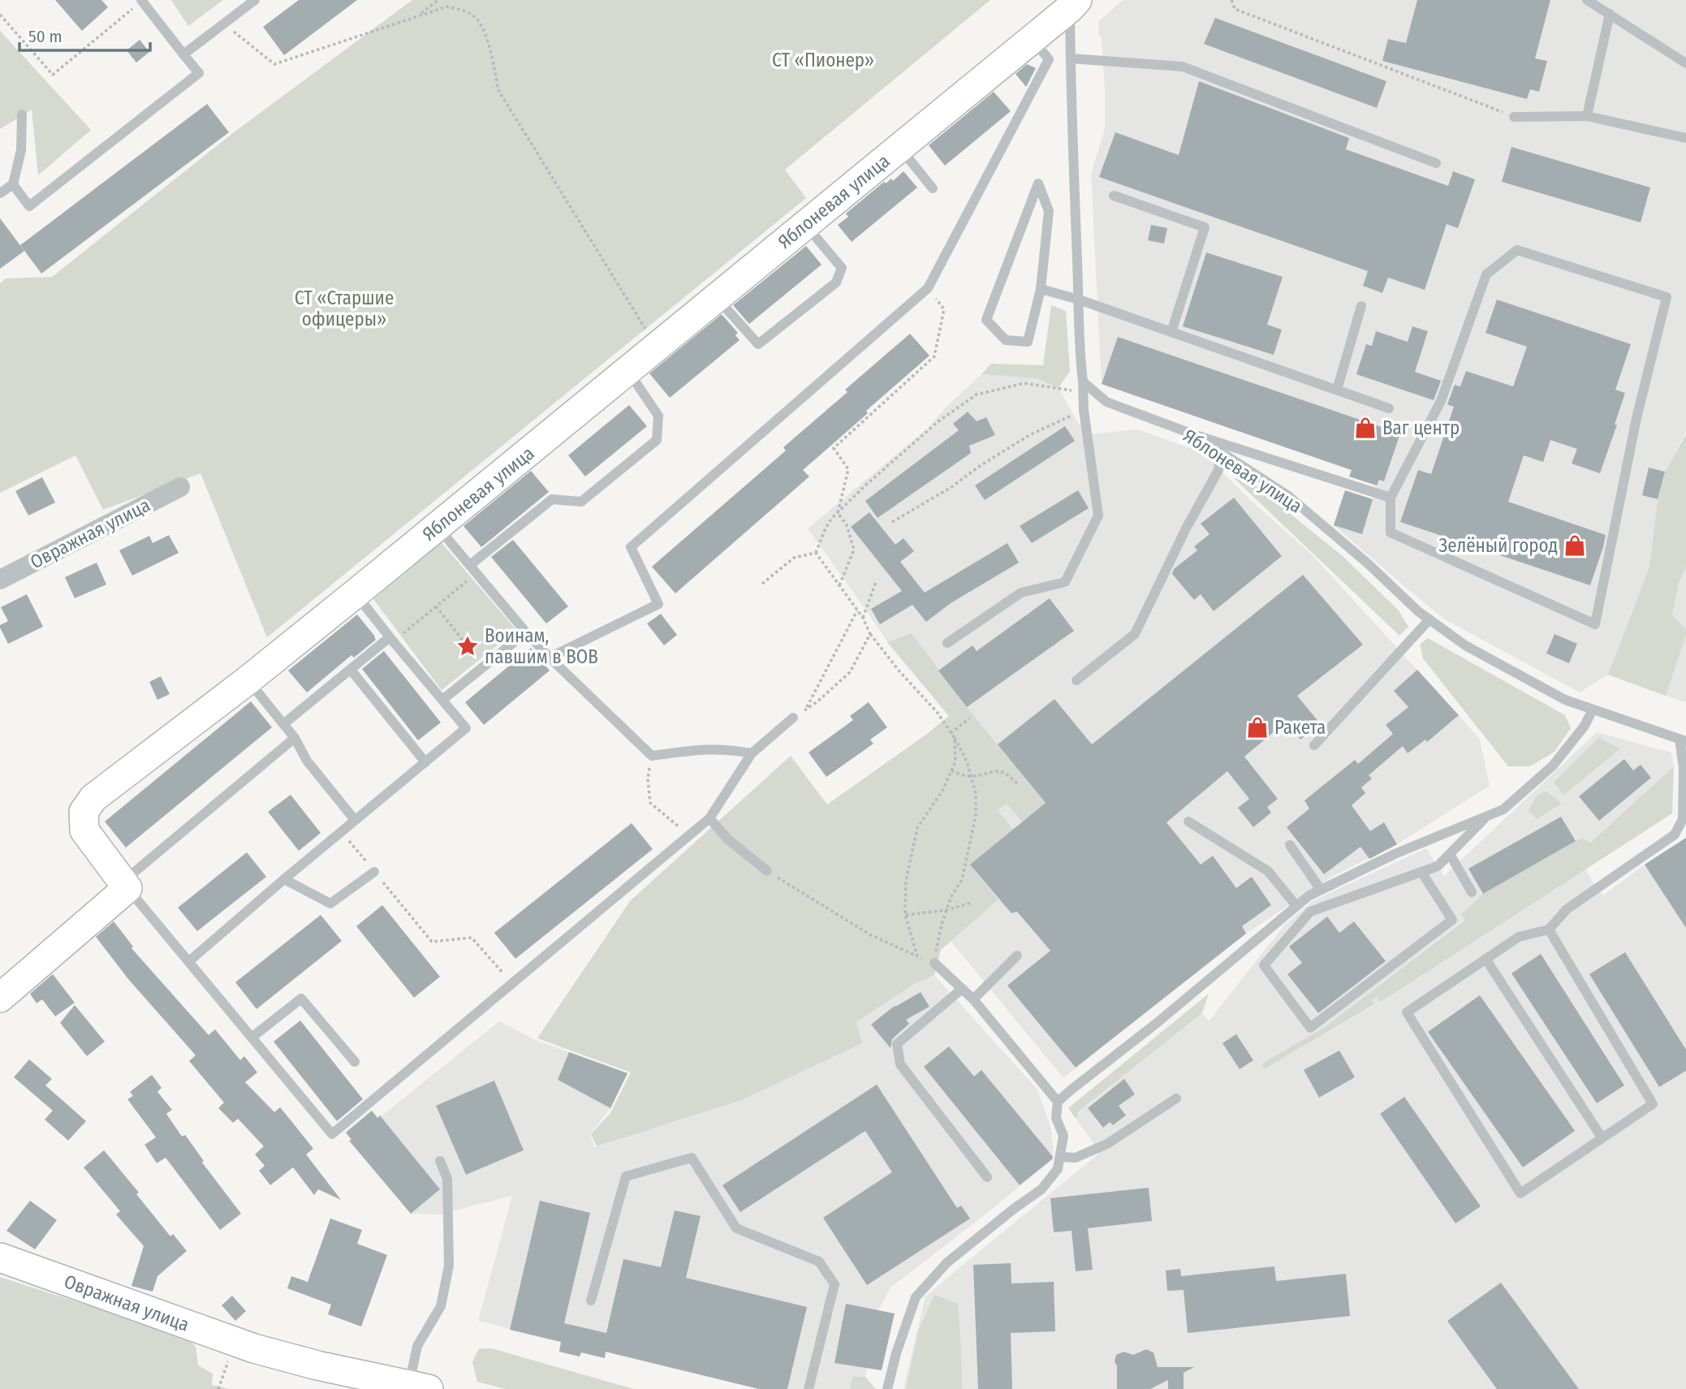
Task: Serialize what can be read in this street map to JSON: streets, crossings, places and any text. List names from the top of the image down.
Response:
{
  "streets": {
    "street": ["Яблоневая улица", "Овражная улица"]
  },
  "parks": ["СТ «Пионер»", "СТ «Старшие офицеры»"],
  "places": {
    "shop": ["Ваг центр", "Зелёный город", "Ракета"],
    "place": ["Воинам, павшим в ВОВ"]
  },
  "scale_bar": "50 m"
}
